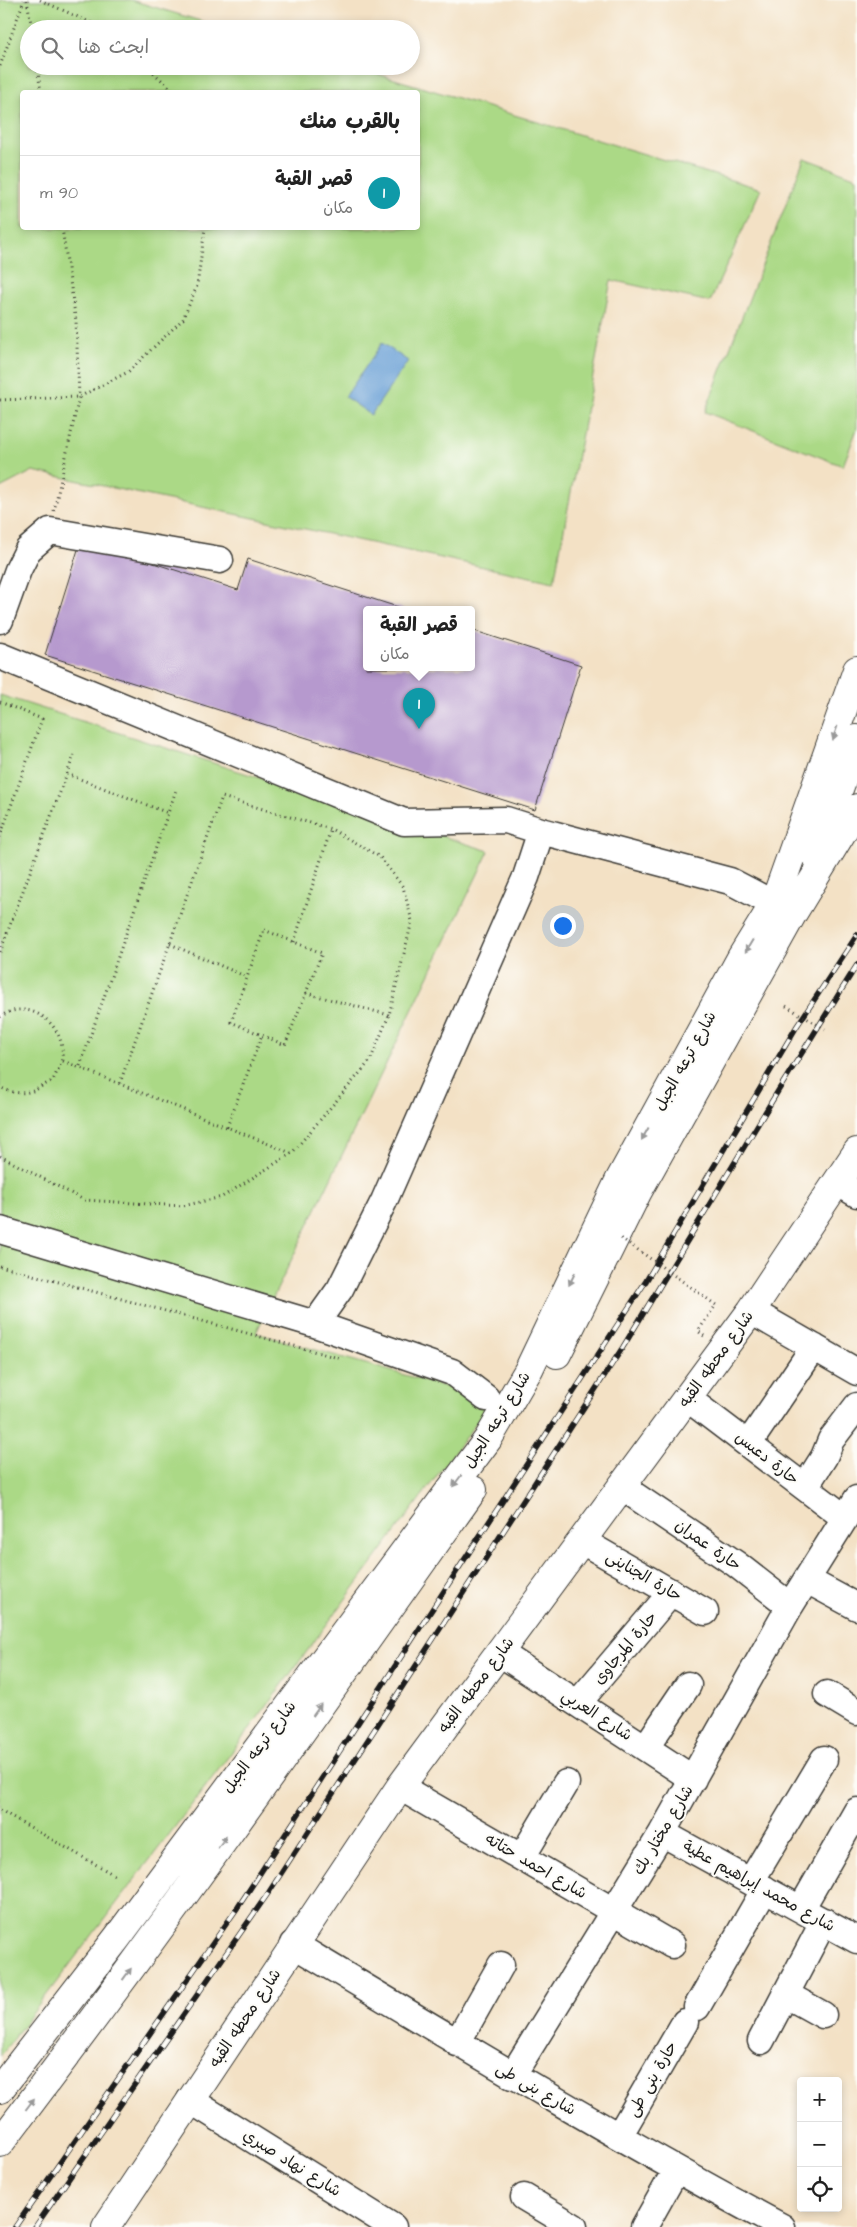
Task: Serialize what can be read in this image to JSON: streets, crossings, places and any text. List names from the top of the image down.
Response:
{
  "streets": {
    "main road": ["شارع ترعه الجبل", "شارع محطه القبه"],
    "street": [
      "حارة دعبس",
      "حارة عمران",
      "حارة الجناينى",
      "حارة المرجاوى",
      "شارع العربي",
      "شارع مختار بك",
      "شارع احمد حتاته",
      "شارع محمد إبراهيم عطية",
      "حارة بنى طى",
      "شارع بنى طى",
      "شارع نهاد صبري"
    ]
  },
  "crossings": [
    ["شارع محطه القبه", "حارة دعبس"],
    ["شارع محطه القبه", "حارة عمران"],
    ["شارع محطه القبه", "حارة الجناينى"],
    ["شارع محطه القبه", "شارع العربي"],
    ["شارع محطه القبه", "شارع احمد حتاته"],
    ["شارع محطه القبه", "شارع بنى طى"],
    ["شارع محطه القبه", "شارع نهاد صبري"],
    ["حارة دعبس", "شارع مختار بك"],
    ["حارة عمران", "شارع مختار بك"],
    ["حارة الجناينى", "حارة المرجاوى"],
    ["حارة المرجاوى", "شارع العربي"],
    ["شارع العربي", "شارع مختار بك"],
    ["شارع مختار بك", "شارع احمد حتاته"],
    ["شارع مختار بك", "شارع محمد إبراهيم عطية"],
    ["شارع مختار بك", "شارع بنى طى"],
    ["شارع محمد إبراهيم عطية", "حارة بنى طى"],
    ["حارة بنى طى", "شارع بنى طى"]
  ],
  "page": {
    "search": "ابحث هنا",
    "heading": "بالقرب منك",
    "list": [
      {
        "mark": "1",
        "name": "قصر القبة",
        "note": "مكان",
        "value": "90 m"
      }
    ],
    "popup": ["قصر القبة", "مكان"],
    "pins": "1",
    "map_buttons": ["+", "−"]
  }
}
